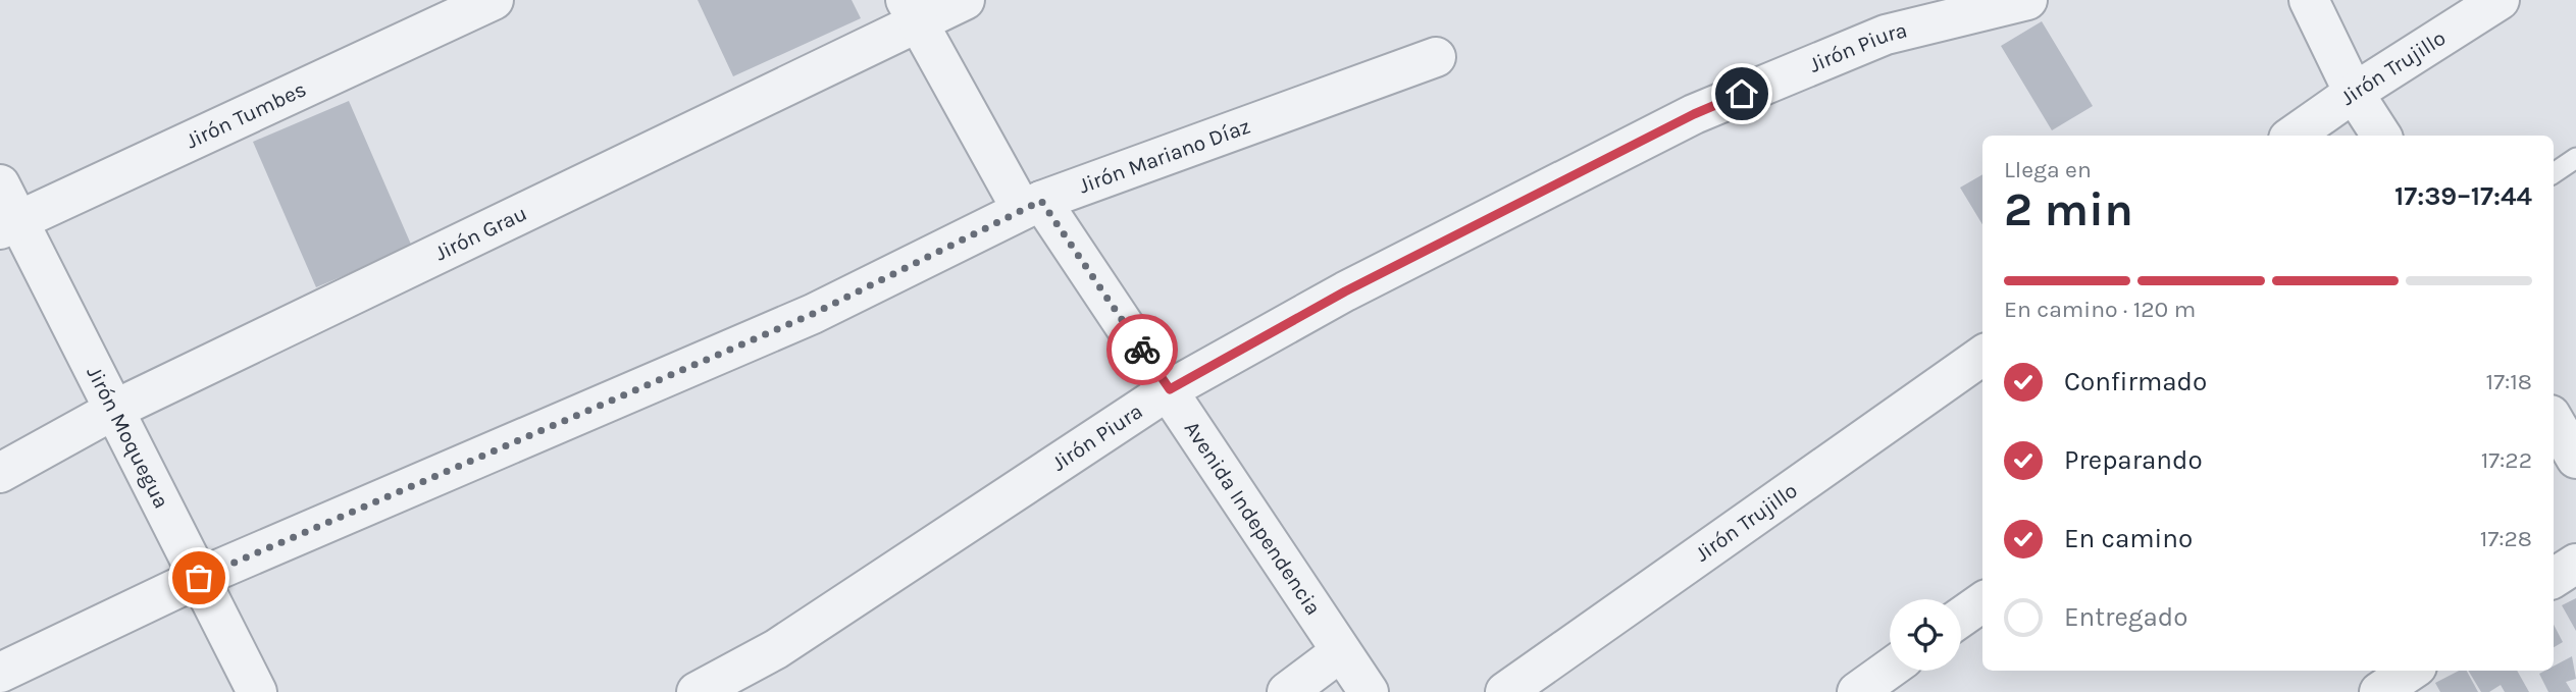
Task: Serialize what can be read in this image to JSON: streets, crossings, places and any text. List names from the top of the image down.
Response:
{
  "streets": {
    "street": [
      "Jirón Piura",
      "Jirón Trujillo",
      "Jirón Tumbes",
      "Jirón Mariano Díaz",
      "Jirón Grau",
      "Jirón Moquegua",
      "Avenida Independencia"
    ]
  },
  "crossings": [
    ["Jirón Piura", "Avenida Independencia"],
    ["Jirón Tumbes", "Jirón Moquegua"],
    ["Jirón Mariano Díaz", "Jirón Moquegua"],
    ["Jirón Mariano Díaz", "Avenida Independencia"],
    ["Jirón Grau", "Jirón Moquegua"],
    ["Jirón Grau", "Avenida Independencia"]
  ],
  "page": {
    "heading": ["2 min", "Llega en", "17:39–17:44"],
    "bar": "En camino · 120 m",
    "list": [
      ["Confirmado", "17:18"],
      ["Preparando", "17:22"],
      ["En camino", "17:28"],
      "Entregado"
    ]
  }
}
